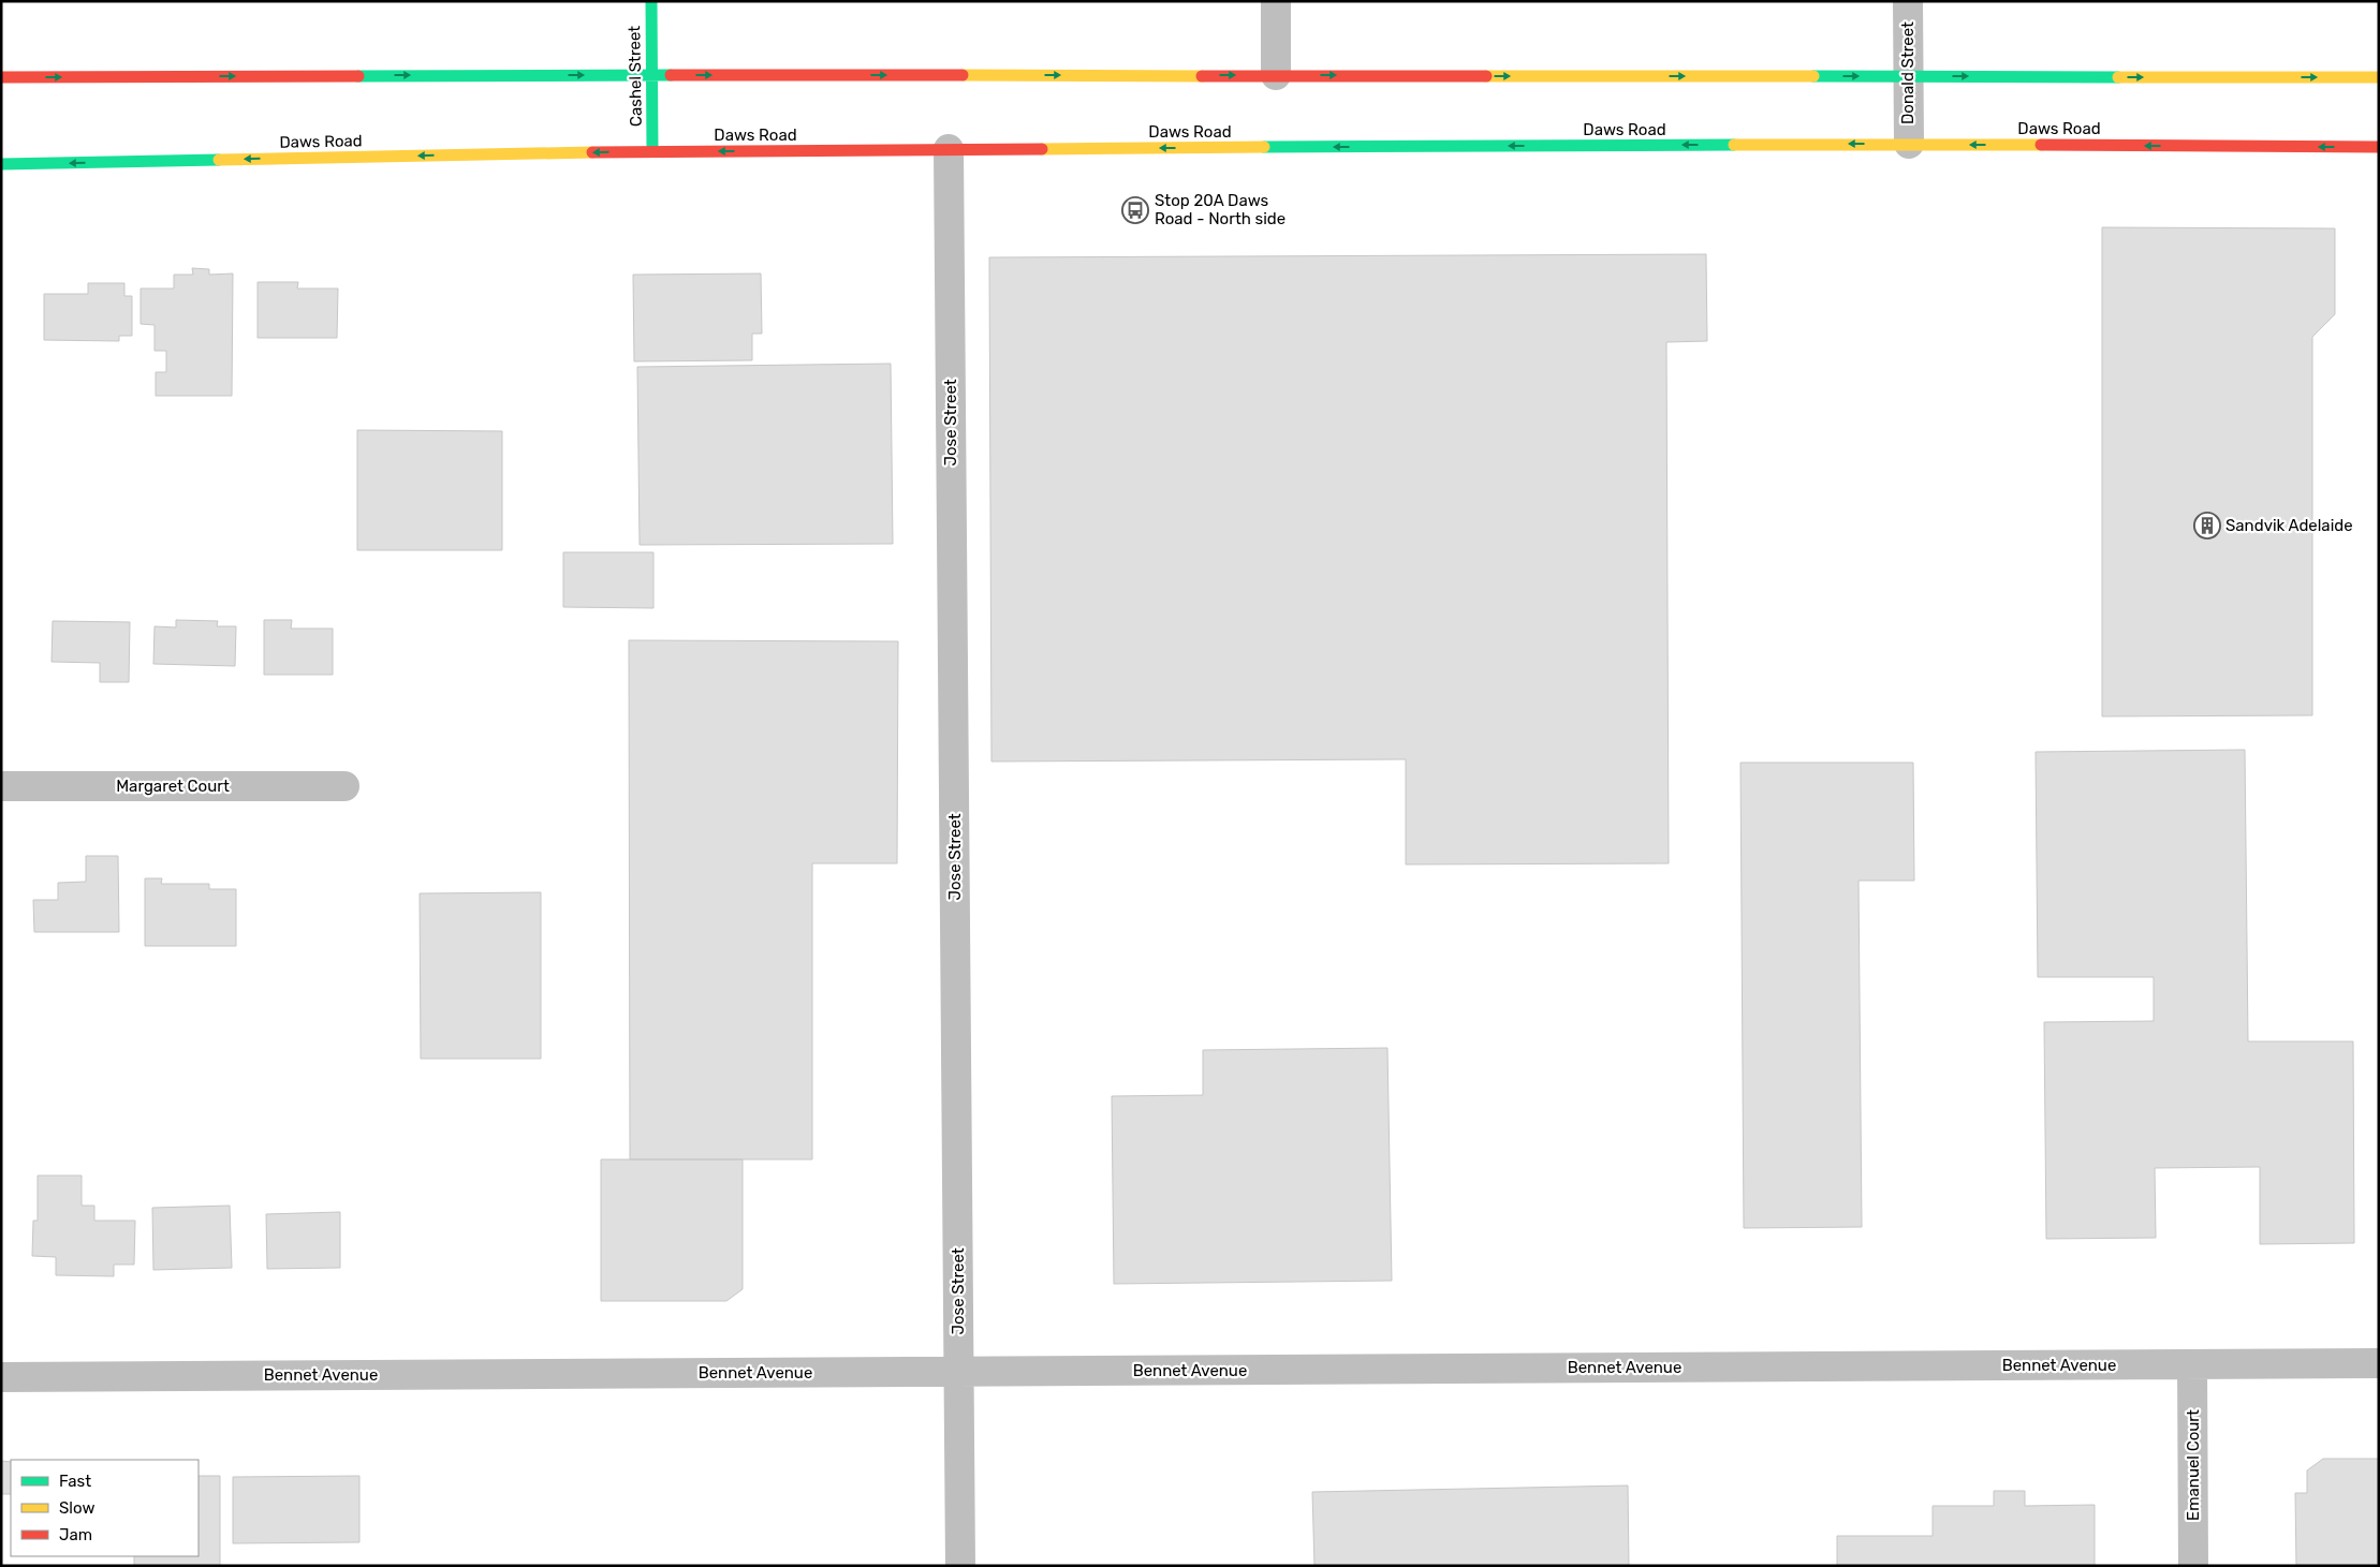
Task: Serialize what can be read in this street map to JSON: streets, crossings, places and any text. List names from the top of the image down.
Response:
{
  "streets": {
    "main road": ["Cashel Street", "Daws Road"],
    "street": [
      "Donald Street",
      "Jose Street",
      "Margaret Court",
      "Bennet Avenue",
      "Emanuel Court"
    ]
  },
  "crossings": [
    ["Donald Street", "Daws Road"],
    ["Cashel Street", "Daws Road"],
    ["Daws Road", "Jose Street"],
    ["Jose Street", "Bennet Avenue"],
    ["Bennet Avenue", "Emanuel Court"]
  ],
  "places": {
    "bus stop": ["Stop 20A Daws Road - North side"],
    "building": ["Sandvik Adelaide"]
  },
  "legend": ["Fast", "Slow", "Jam"]
}
